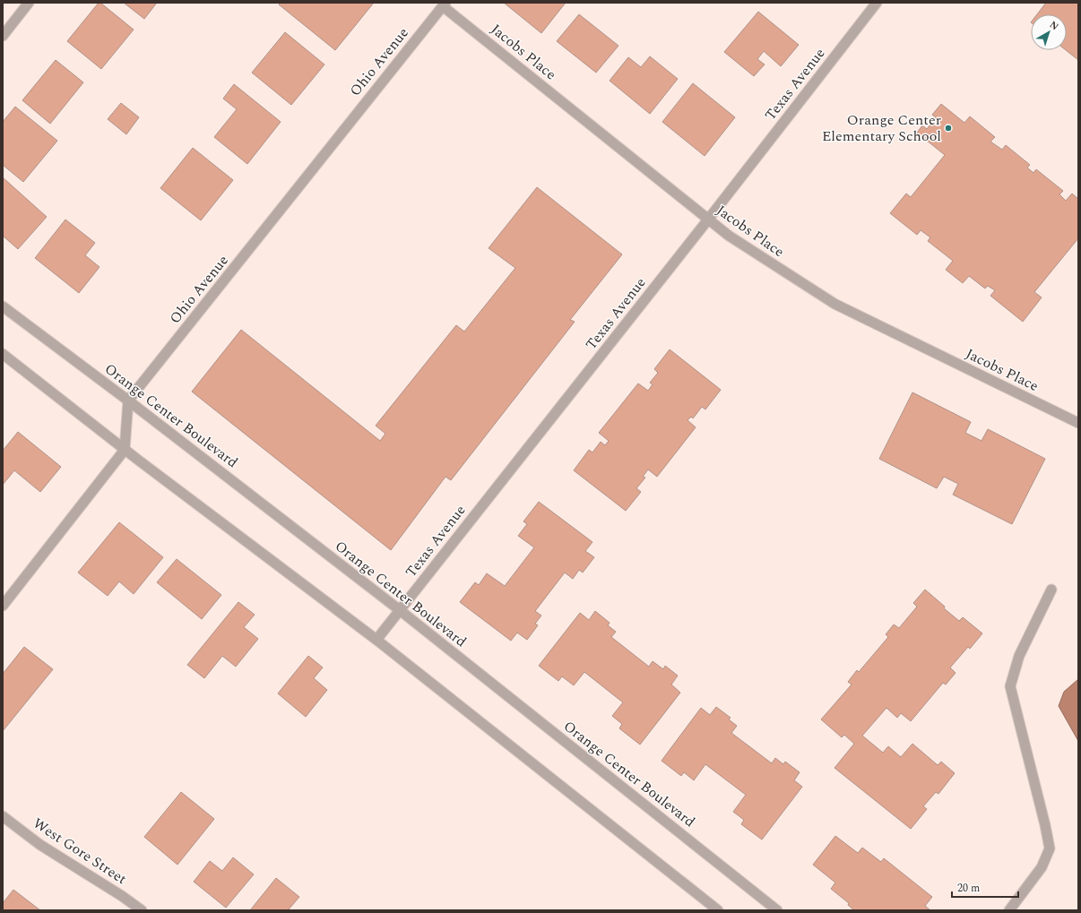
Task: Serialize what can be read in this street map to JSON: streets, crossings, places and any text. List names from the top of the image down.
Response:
{
  "streets": {
    "street": [
      "Jacobs Place",
      "Ohio Avenue",
      "Texas Avenue",
      "Orange Center Boulevard",
      "West Gore Street"
    ]
  },
  "crossings": [
    ["Jacobs Place", "Ohio Avenue"],
    ["Jacobs Place", "Texas Avenue"],
    ["Ohio Avenue", "Orange Center Boulevard"],
    ["Texas Avenue", "Orange Center Boulevard"]
  ],
  "places": ["Orange Center Elementary School"],
  "scale_bar": "20 m",
  "north": "top right"
}
